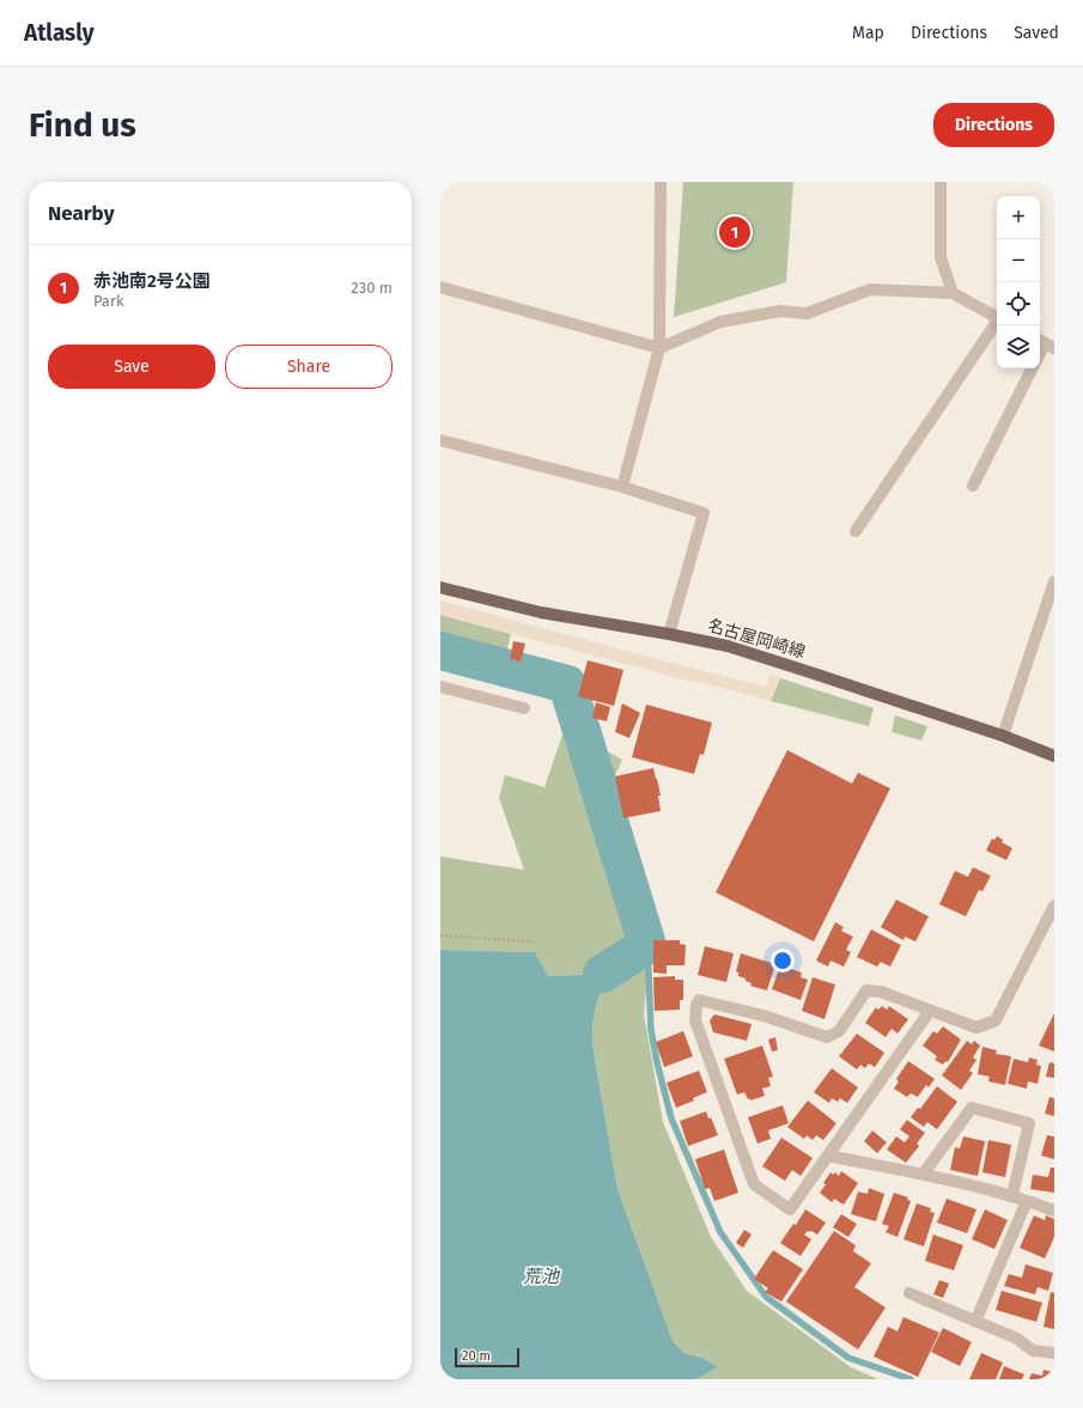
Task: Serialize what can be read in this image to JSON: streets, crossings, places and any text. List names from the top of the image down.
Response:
{
  "streets": {
    "main road": ["名古屋岡崎線"]
  },
  "water": ["荒池"],
  "scale_bar": "20 m",
  "page": {
    "header": "Atlasly",
    "nav": ["Map", "Directions", "Saved"],
    "buttons": [
      "Directions",
      ["Save", "Share"]
    ],
    "title": "Find us",
    "heading": "Nearby",
    "map_buttons": ["+", "−"],
    "pins": "1",
    "list": [
      {
        "mark": "1",
        "name": "赤池南2号公園",
        "note": "Park",
        "value": "230 m"
      }
    ],
    "scale": "20 m"
  }
}
